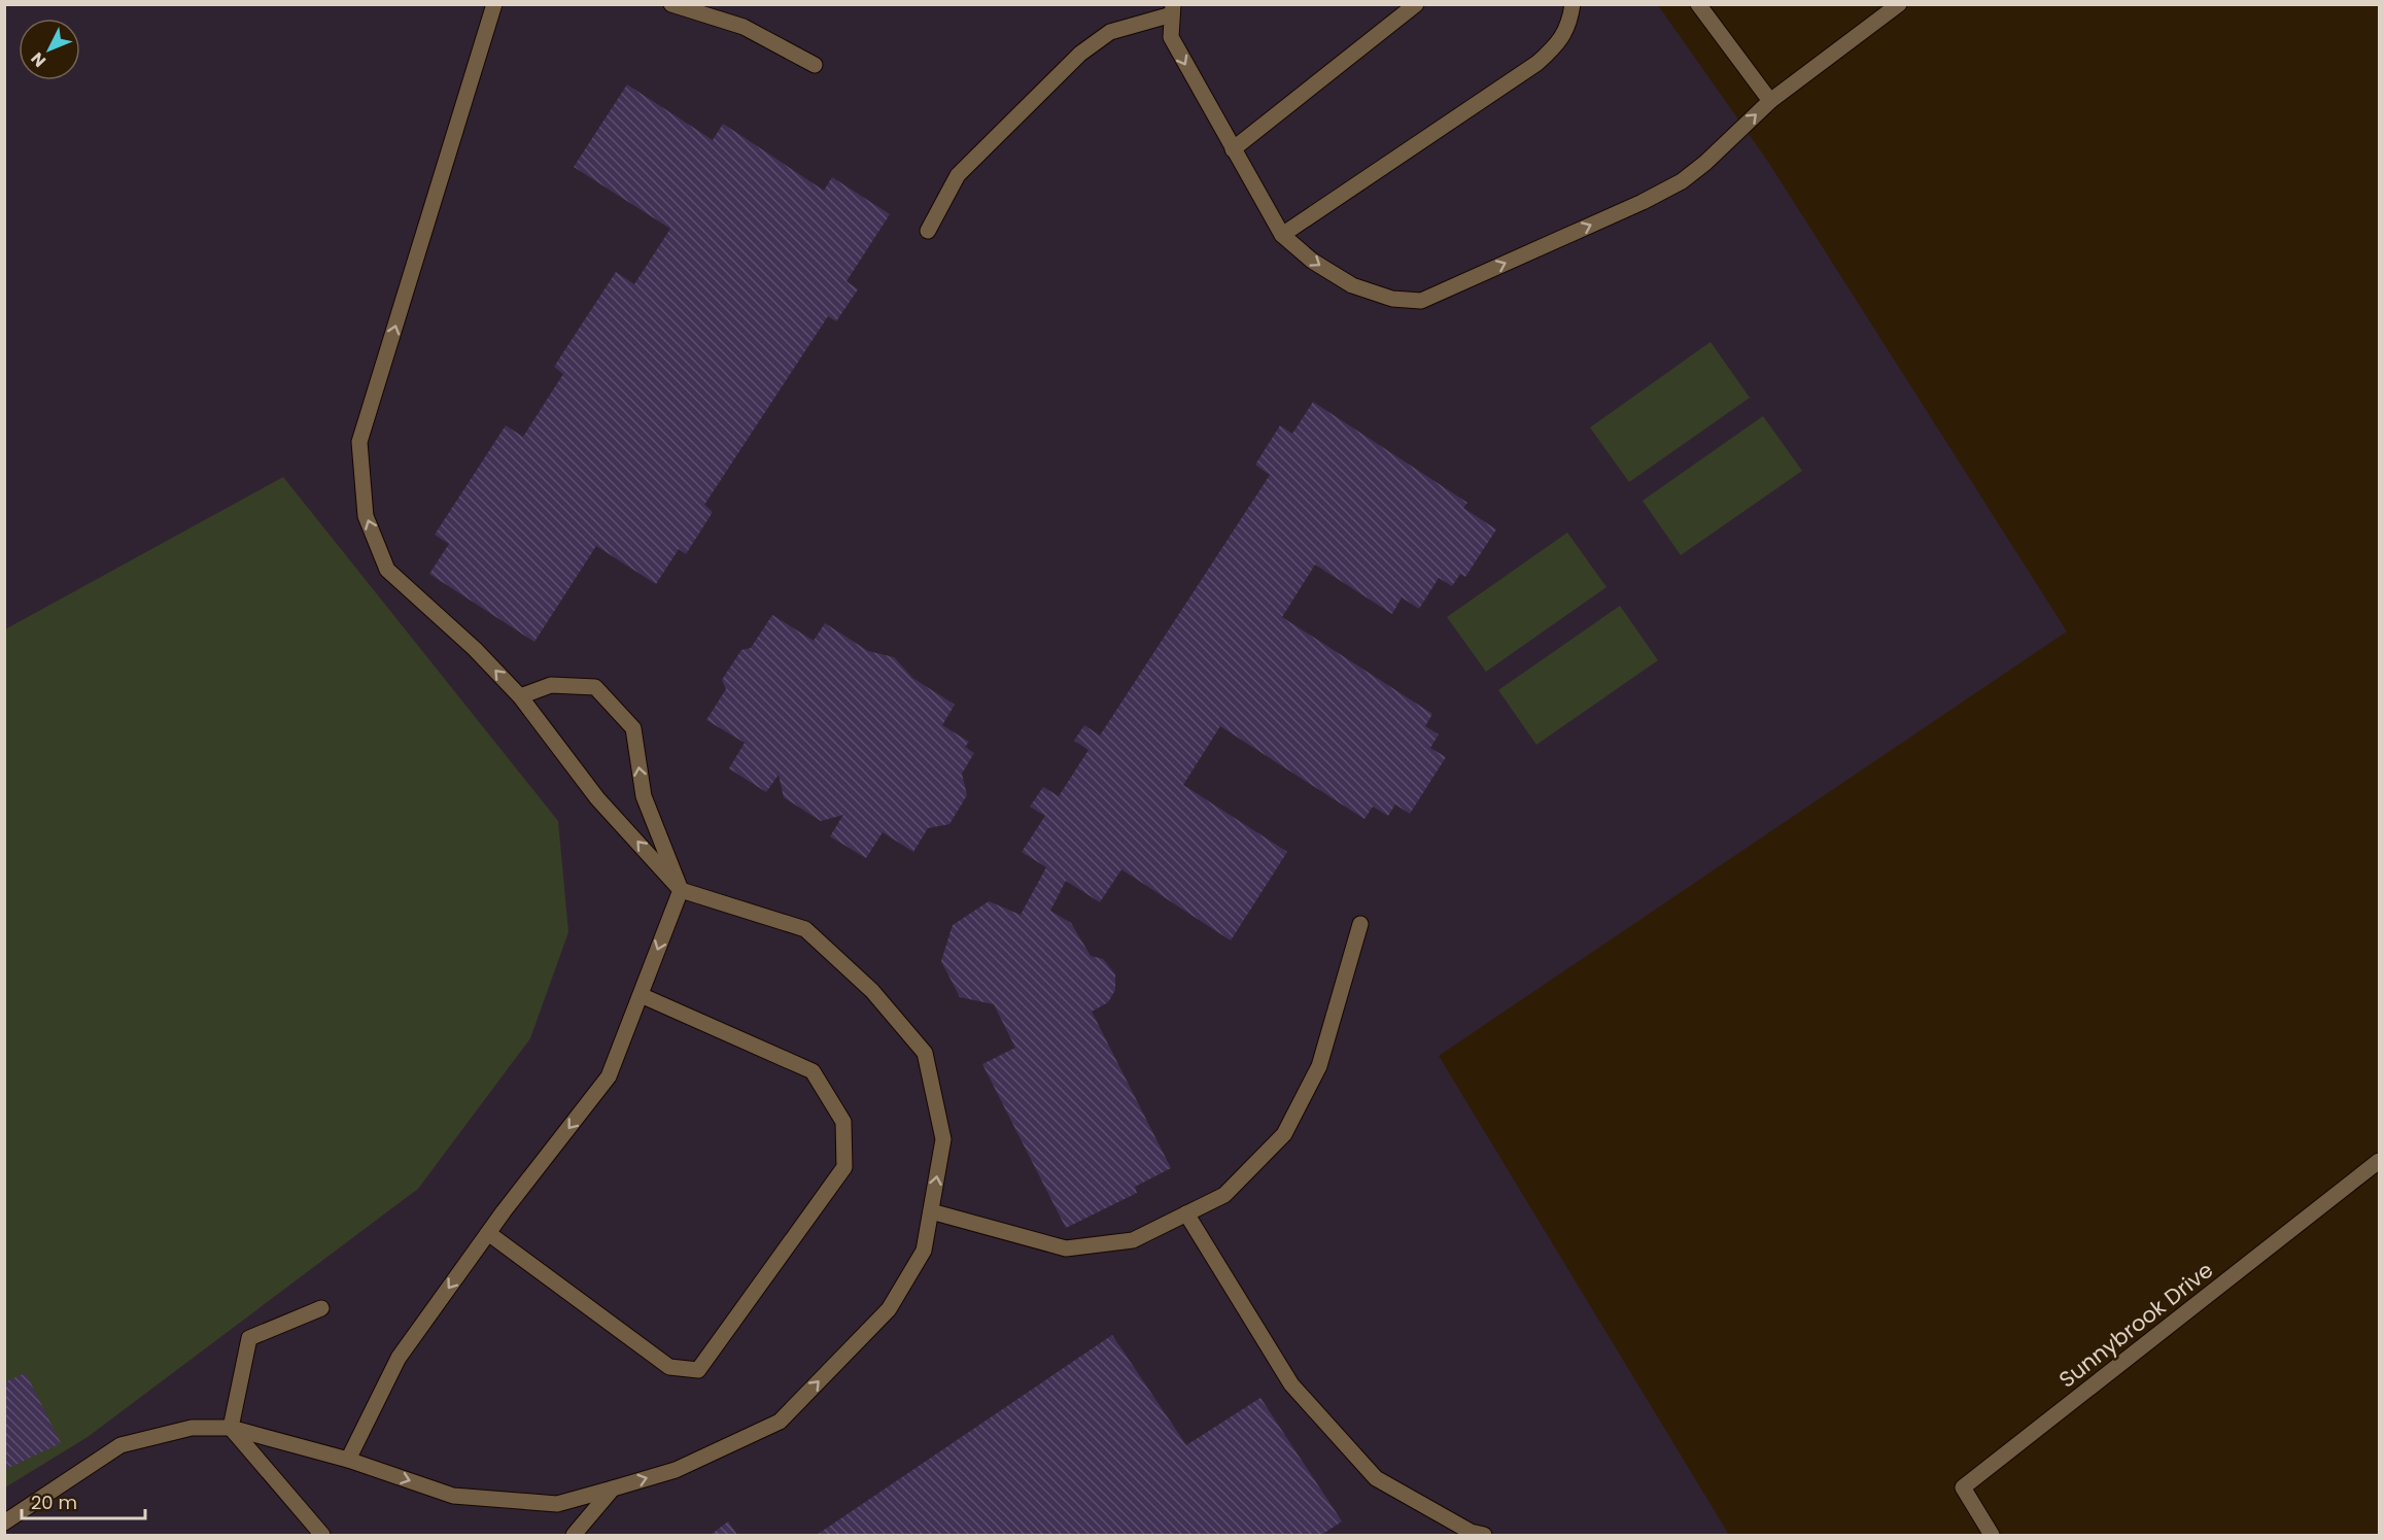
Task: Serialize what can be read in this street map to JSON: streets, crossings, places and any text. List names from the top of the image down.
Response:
{
  "streets": {
    "street": ["Sunnybrook Drive"]
  },
  "scale_bar": "20 m",
  "north": "bottom left"
}
